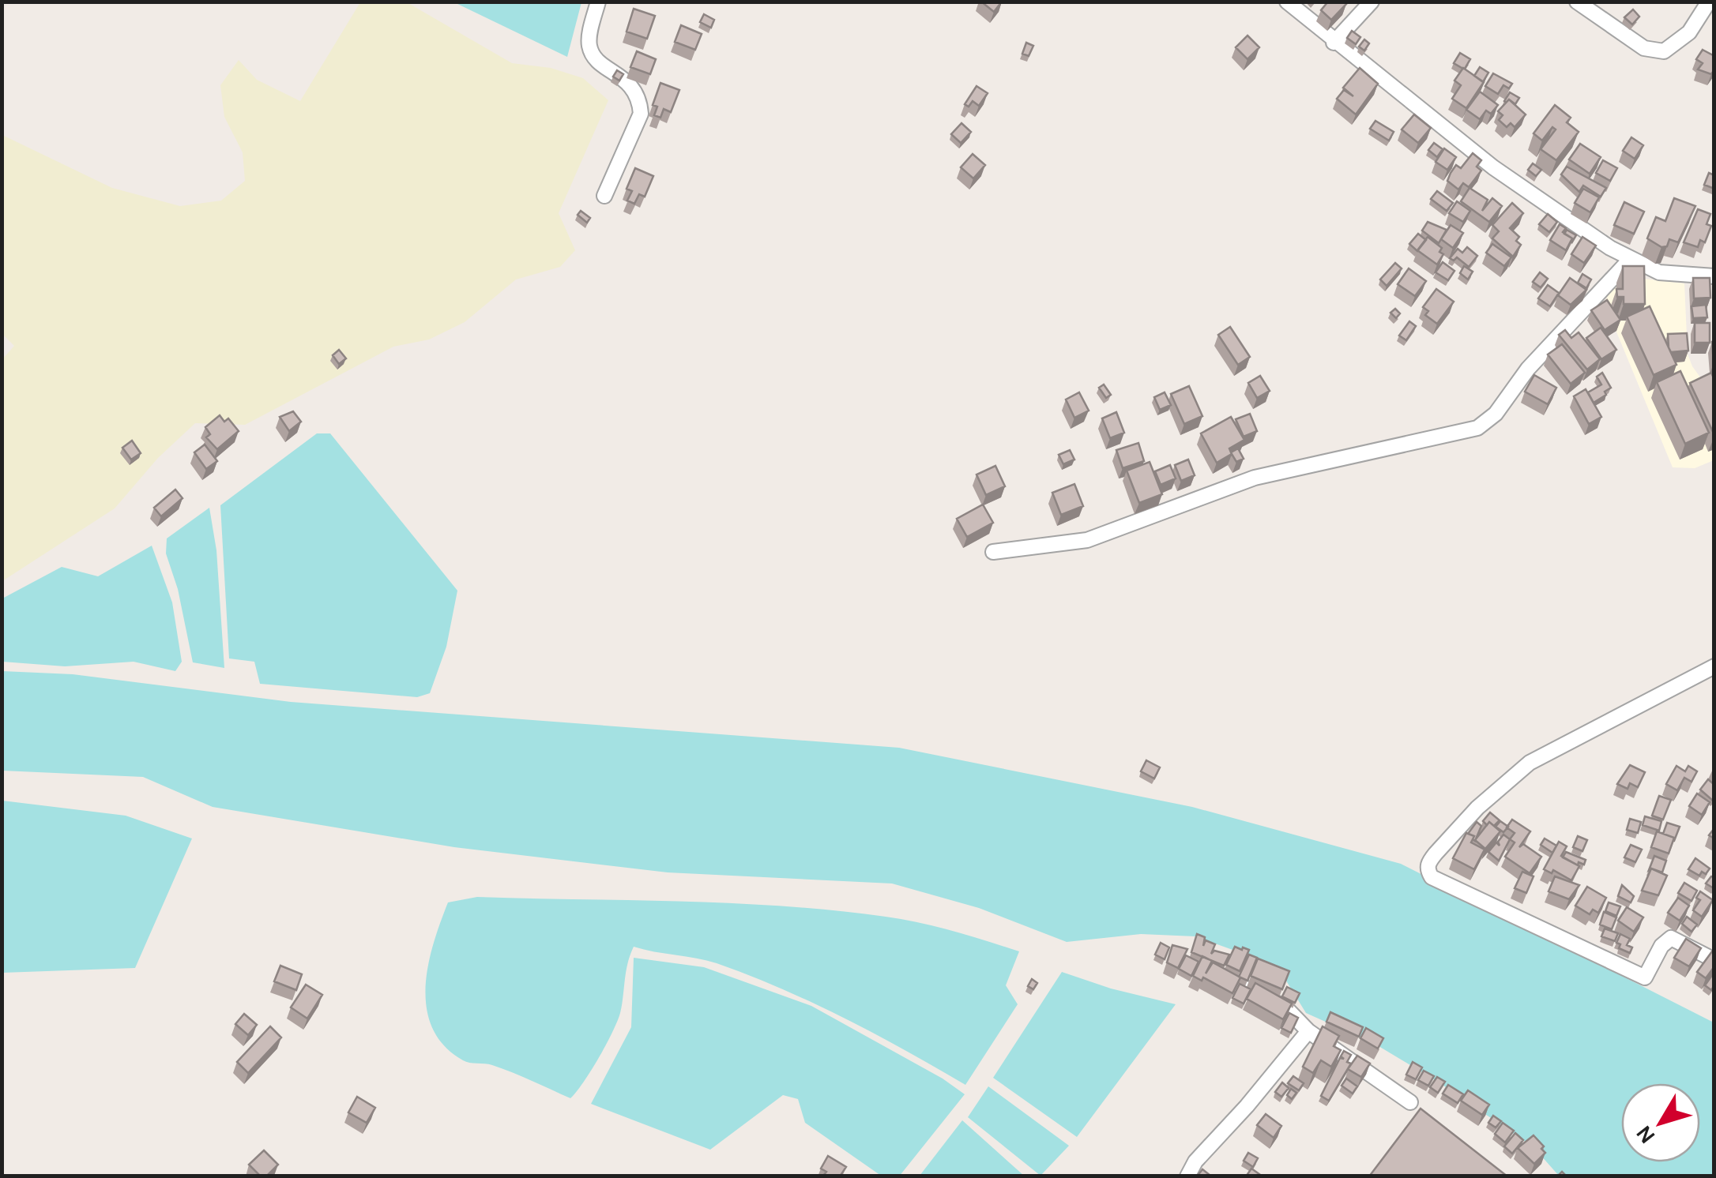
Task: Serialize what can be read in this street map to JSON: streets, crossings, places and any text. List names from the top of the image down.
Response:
{
  "north": "bottom left"
}
